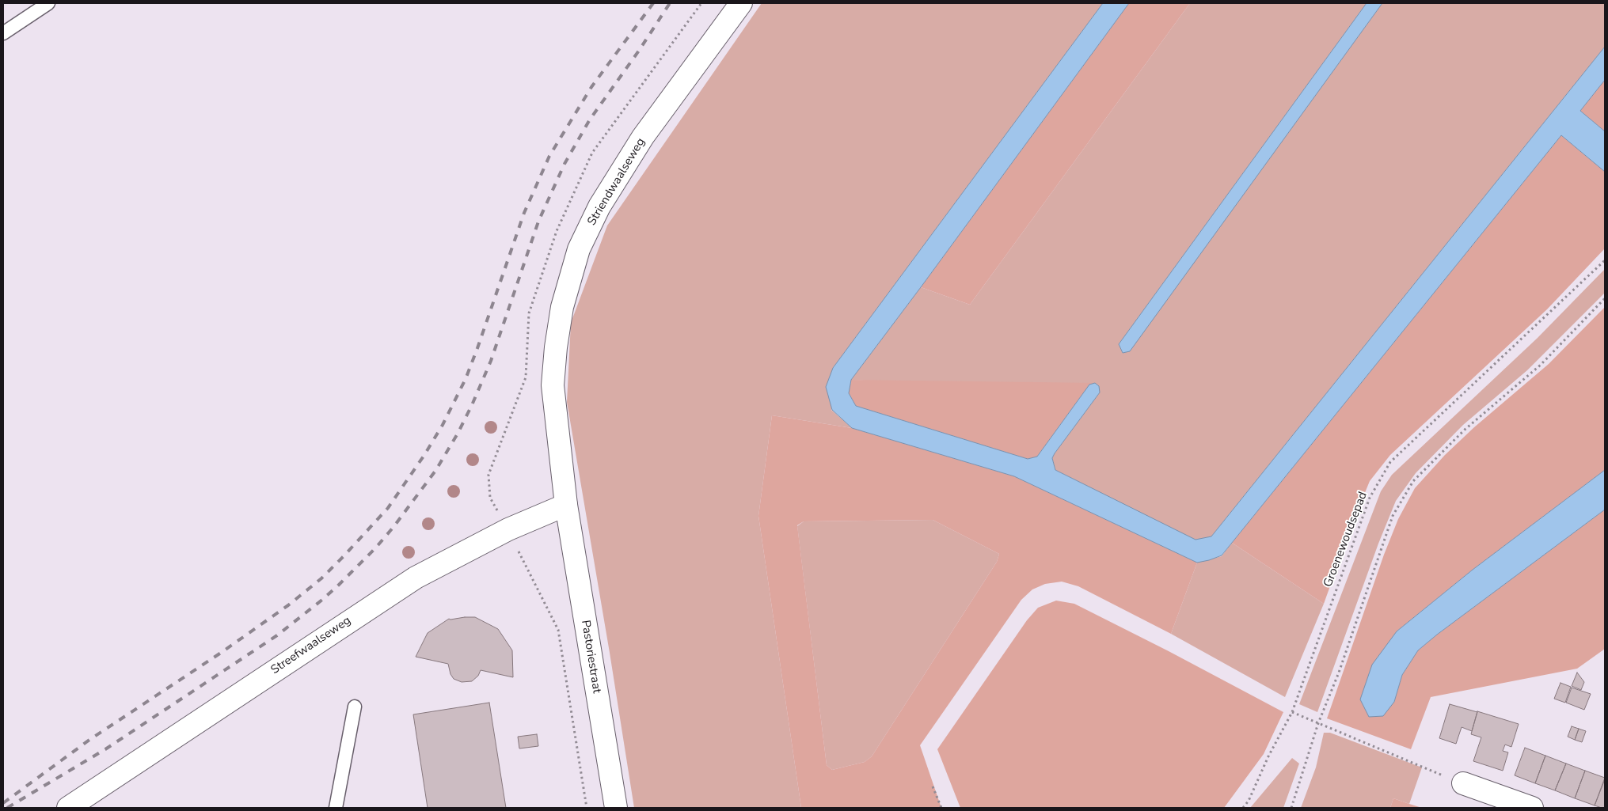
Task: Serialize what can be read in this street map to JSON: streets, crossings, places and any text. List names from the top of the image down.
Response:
{
  "streets": {
    "street": ["Striendwaalseweg", "Streefwaalseweg", "Pastoriestraat"],
    "path": ["Groenewoudsepad"]
  },
  "crossings": [
    ["Striendwaalseweg", "Streefwaalseweg"],
    ["Striendwaalseweg", "Pastoriestraat"],
    ["Streefwaalseweg", "Pastoriestraat"]
  ]
}
